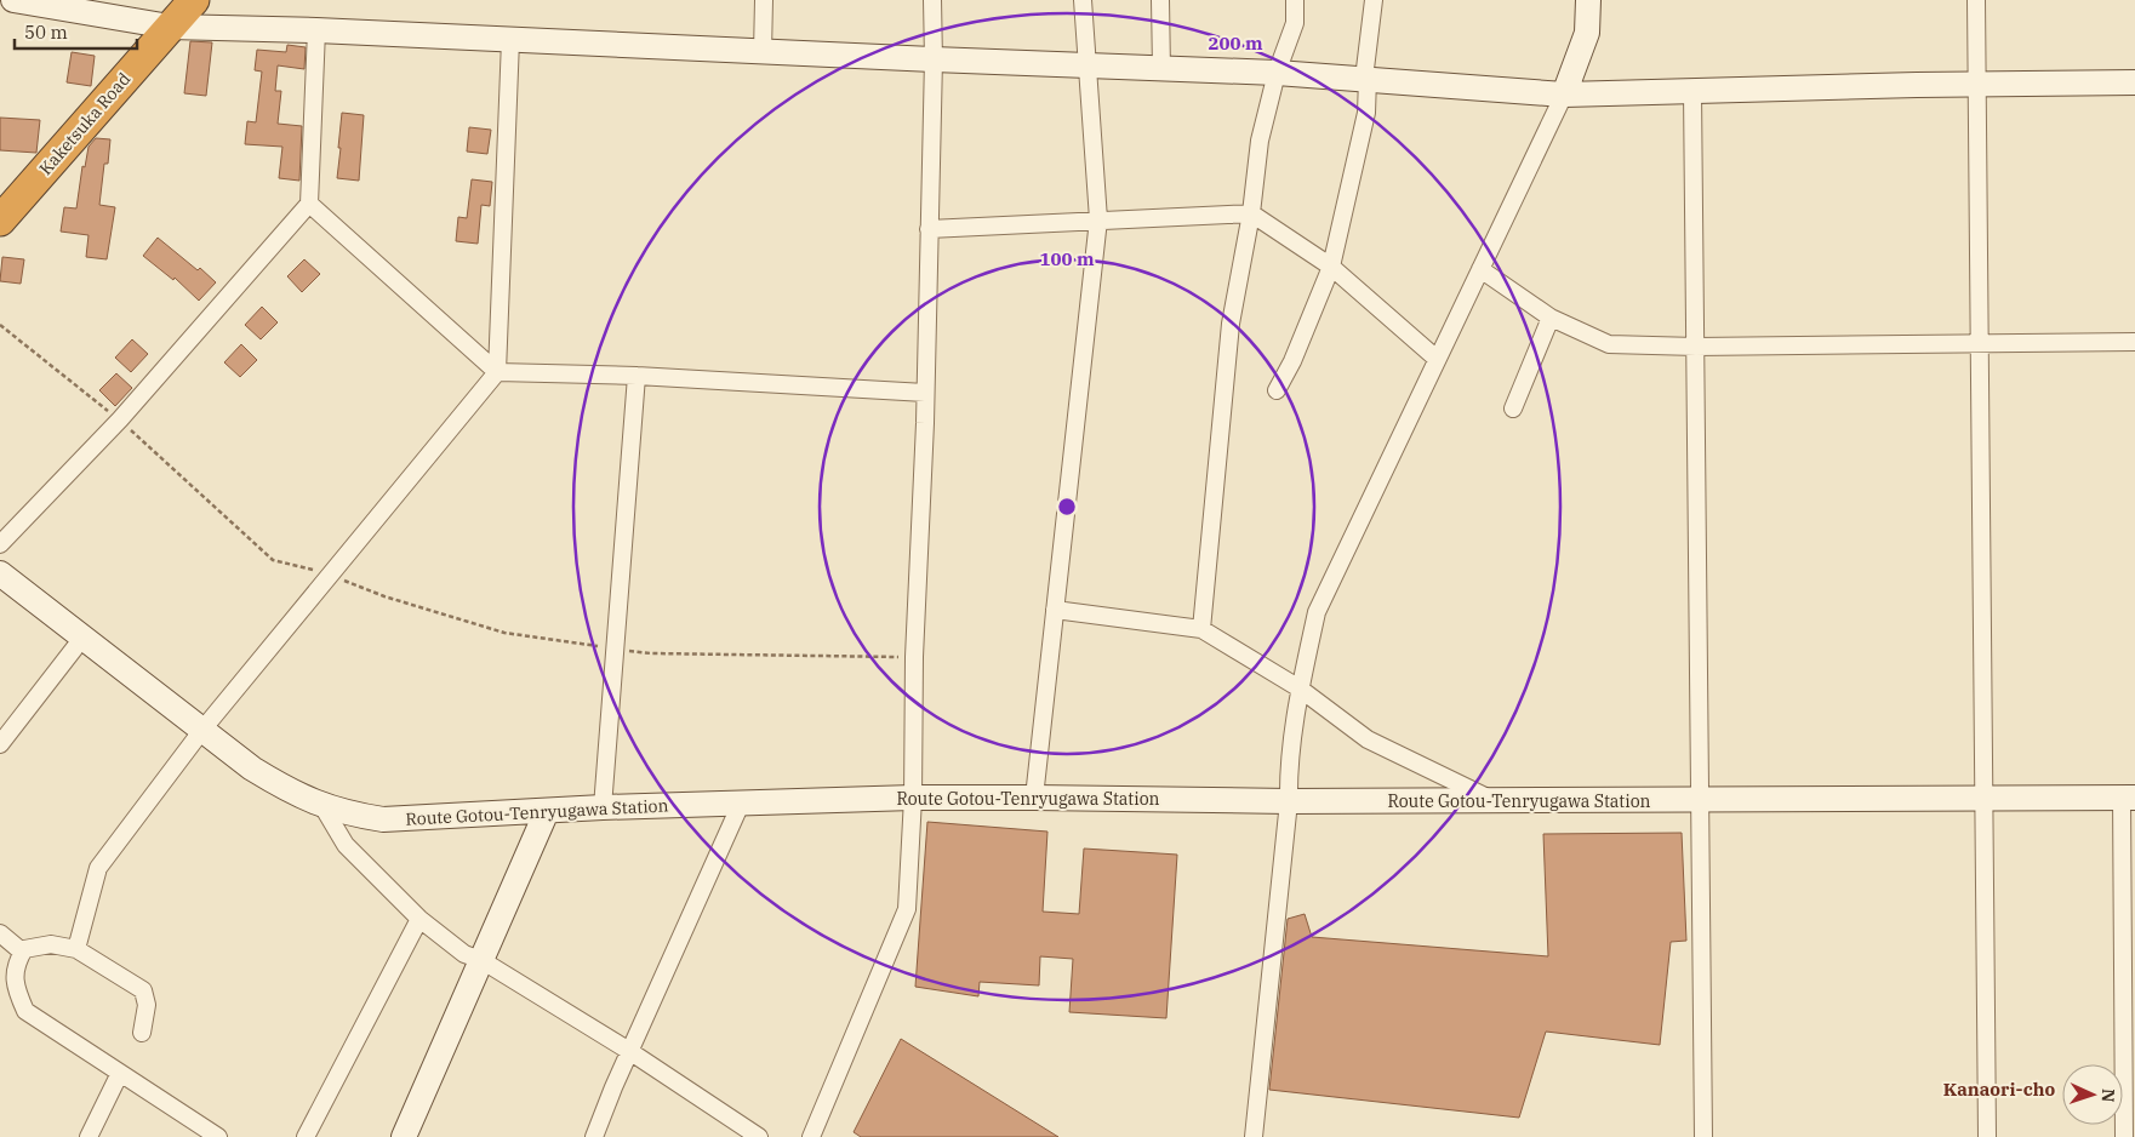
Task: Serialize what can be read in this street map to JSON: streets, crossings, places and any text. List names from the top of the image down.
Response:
{
  "streets": {
    "highway": ["Kaketsuka Road"],
    "street": ["Route Gotou-Tenryugawa Station"]
  },
  "districts": ["Kanaori-cho"],
  "scale_bar": "50 m",
  "north": "right",
  "rings": ["200 m", "100 m"]
}
